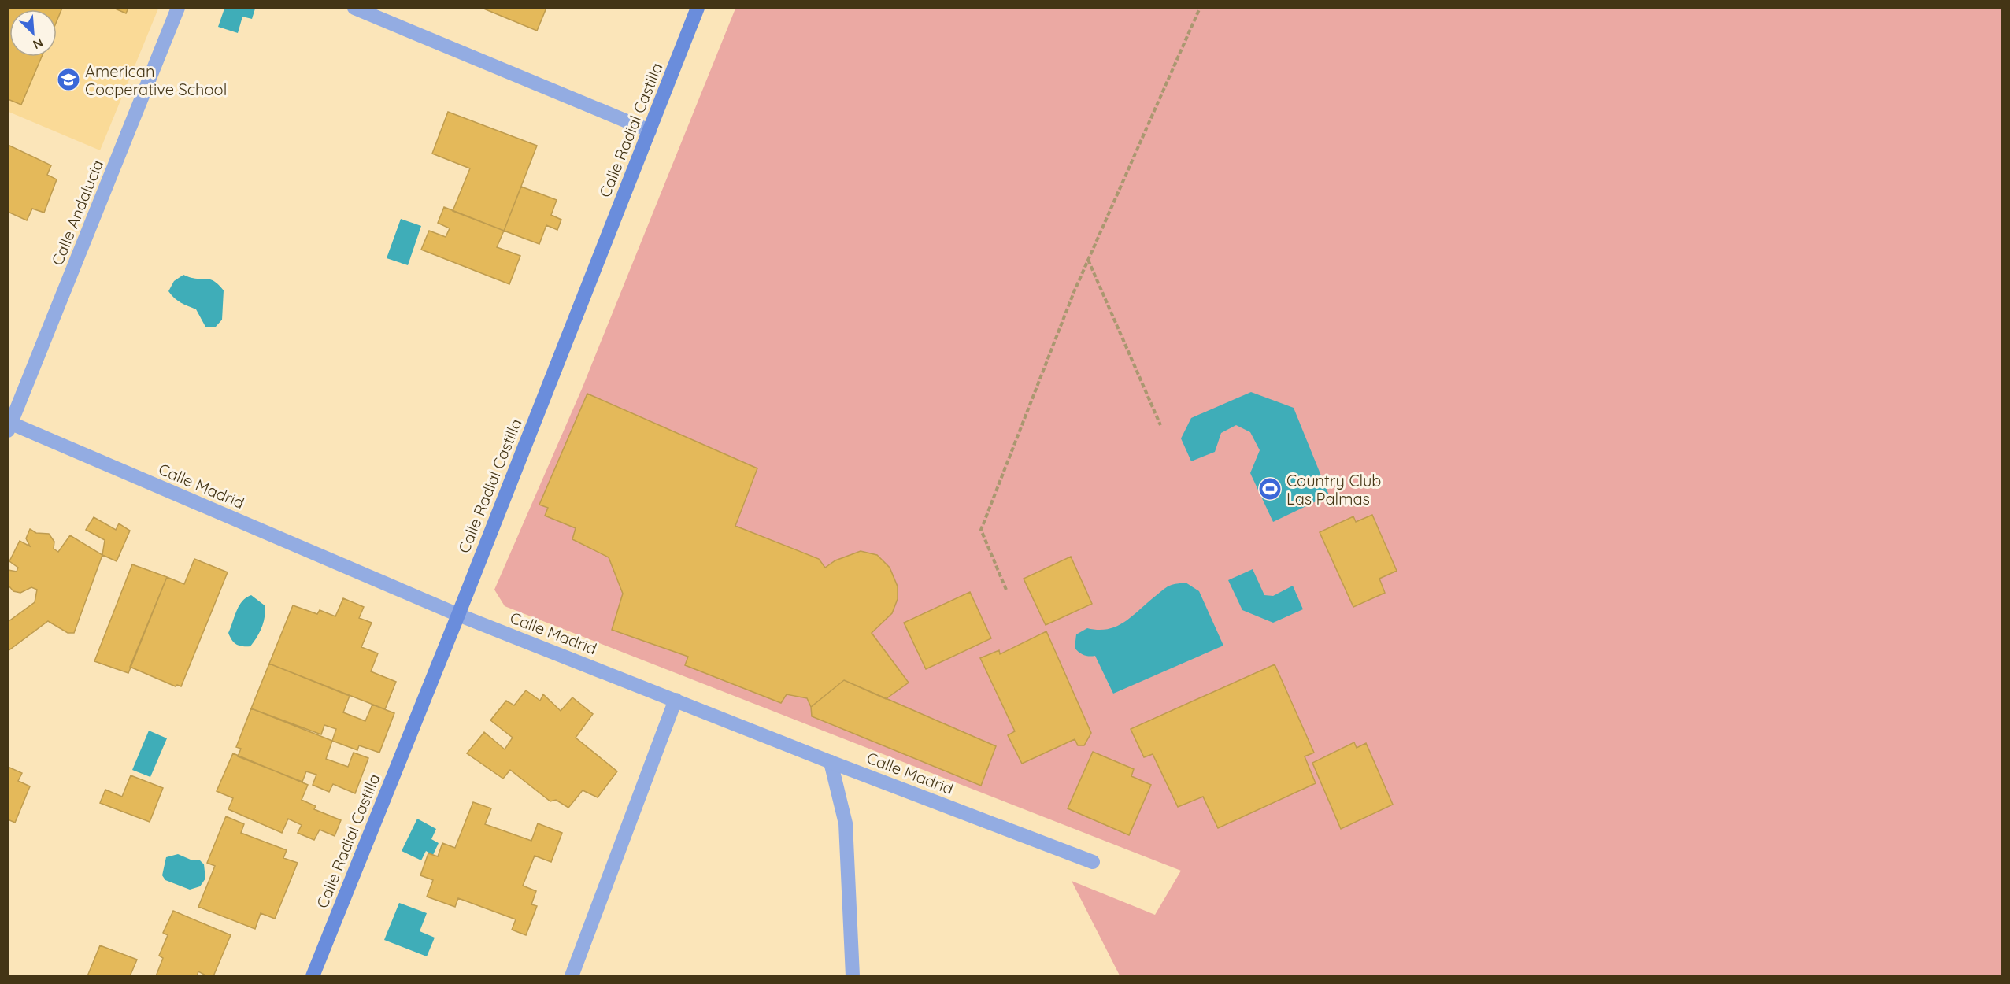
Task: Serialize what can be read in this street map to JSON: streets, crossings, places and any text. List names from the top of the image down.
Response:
{
  "streets": {
    "street": ["Calle Radial Castilla", "Calle Andalucía", "Calle Madrid"]
  },
  "crossings": [
    ["Calle Radial Castilla", "Calle Madrid"],
    ["Calle Andalucía", "Calle Madrid"]
  ],
  "places": {
    "school or university": ["American Cooperative School"],
    "sports": ["Country Club Las Palmas"]
  },
  "north": "bottom right"
}
